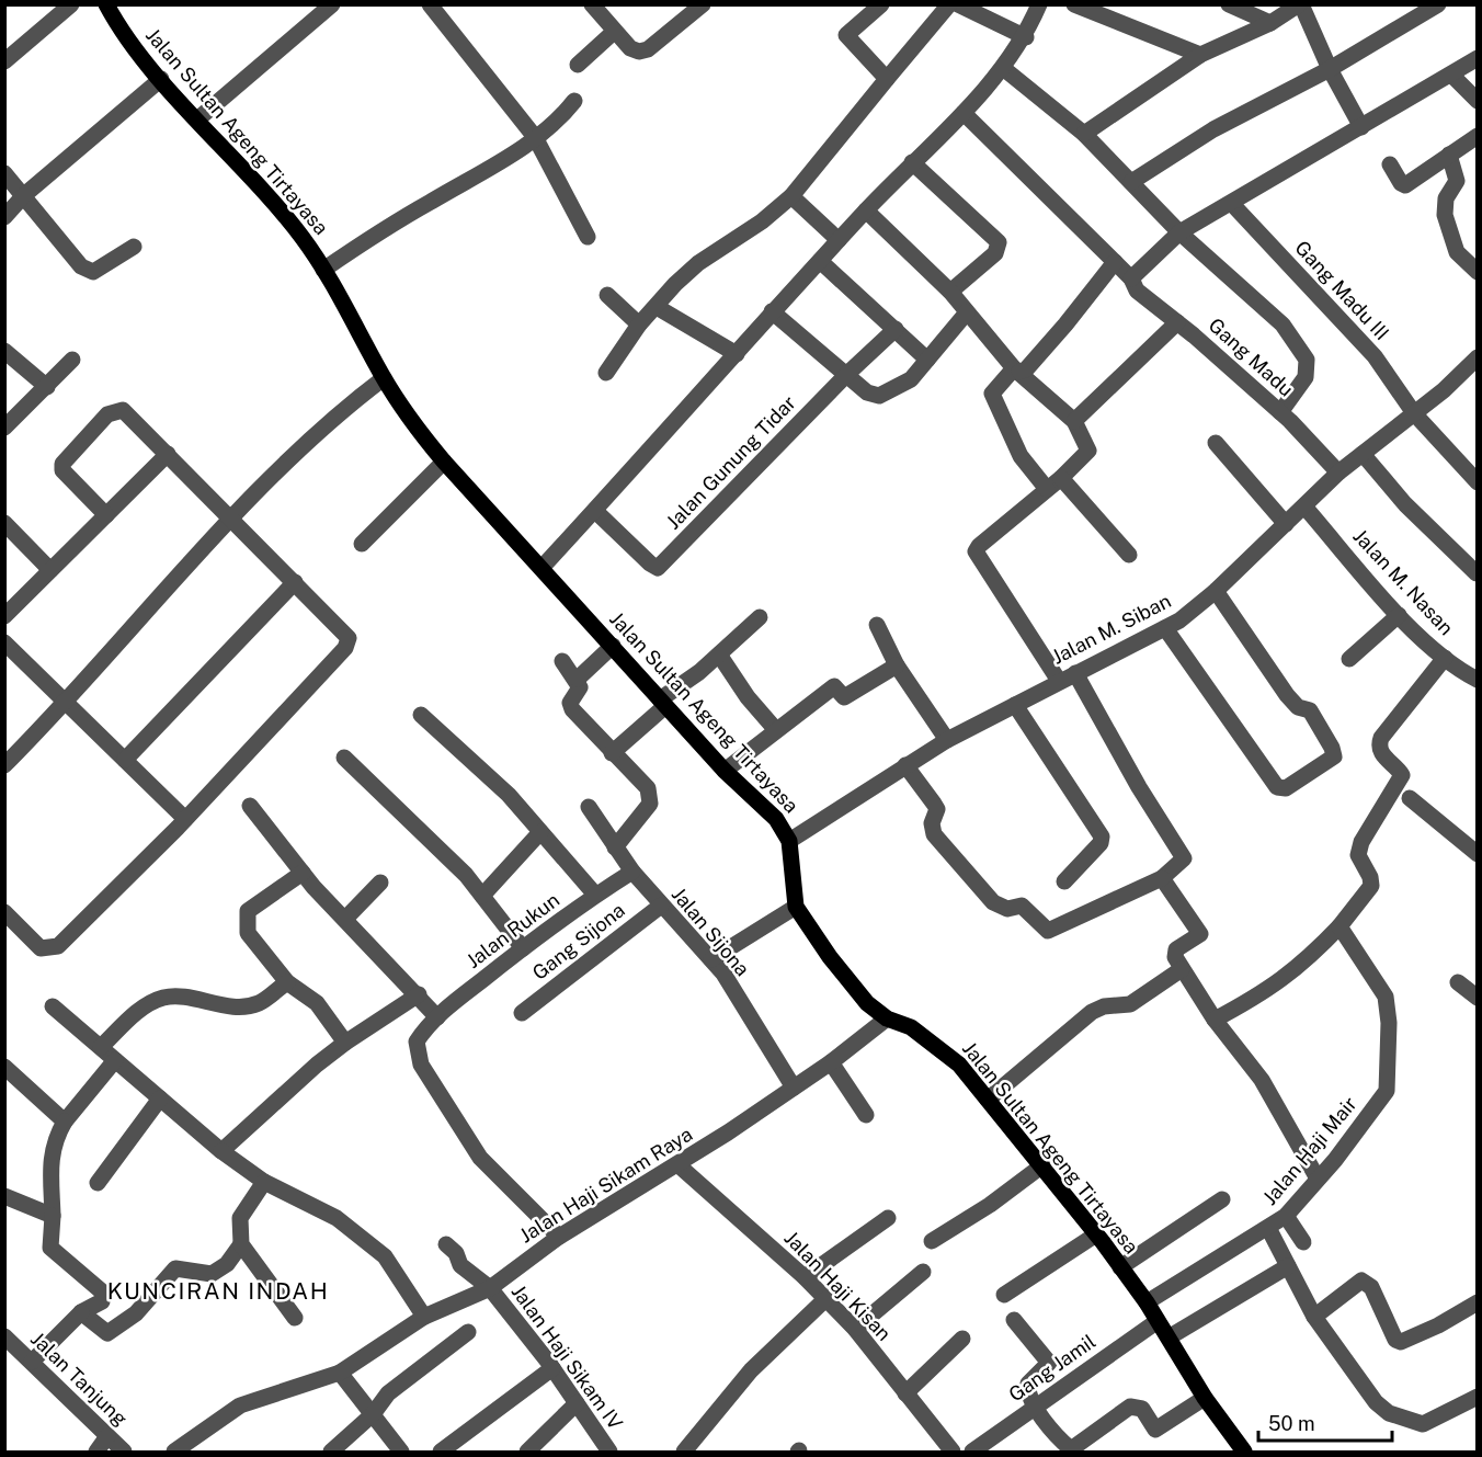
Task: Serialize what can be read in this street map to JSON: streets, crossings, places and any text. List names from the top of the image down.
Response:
{
  "streets": {
    "main road": ["Jalan Sultan Ageng Tirtayasa"],
    "street": [
      "Gang Madu III",
      "Gang Madu",
      "Jalan Gunung Tidar",
      "Jalan M. Nasan",
      "Jalan M. Siban",
      "Jalan Rukun",
      "Jalan Sijona",
      "Gang Sijona",
      "Jalan Haji Mair",
      "Jalan Haji Sikam Raya",
      "Jalan Haji Kisan",
      "Jalan Haji Sikam IV",
      "Gang Jamil",
      "Jalan Tanjung"
    ]
  },
  "crossings": [
    ["Jalan Sultan Ageng Tirtayasa", "Jalan M. Siban"],
    ["Jalan Sultan Ageng Tirtayasa", "Jalan Haji Mair"],
    ["Jalan Sultan Ageng Tirtayasa", "Jalan Haji Sikam Raya"],
    ["Jalan Sultan Ageng Tirtayasa", "Gang Jamil"],
    ["Gang Madu III", "Jalan M. Siban"],
    ["Gang Madu", "Jalan M. Siban"],
    ["Jalan M. Nasan", "Jalan M. Siban"],
    ["Jalan Rukun", "Jalan Sijona"],
    ["Jalan Rukun", "Jalan Haji Sikam Raya"],
    ["Jalan Sijona", "Gang Sijona"],
    ["Jalan Sijona", "Jalan Haji Sikam Raya"],
    ["Jalan Haji Sikam Raya", "Jalan Haji Kisan"],
    ["Jalan Haji Sikam Raya", "Jalan Haji Sikam IV"]
  ],
  "districts": ["KUNCIRAN INDAH"],
  "scale_bar": "50 m"
}
